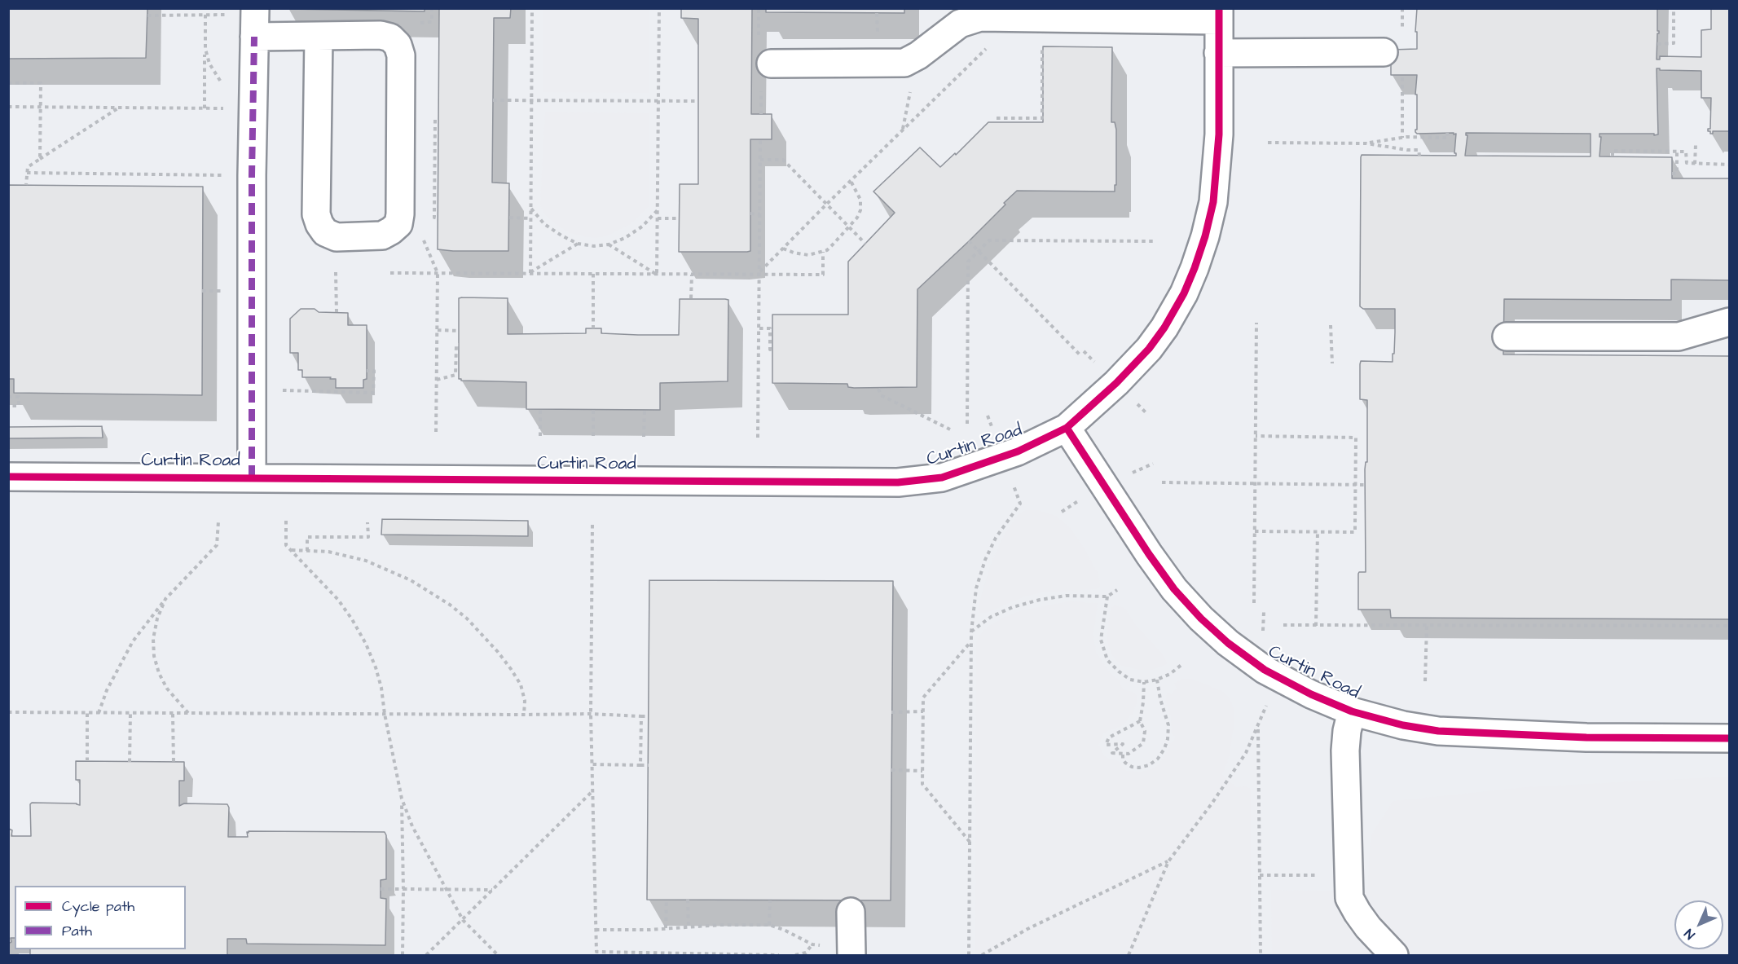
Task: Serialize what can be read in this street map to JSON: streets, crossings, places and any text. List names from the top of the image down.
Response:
{
  "streets": {
    "street": ["Curtin Road"]
  },
  "legend": ["Cycle path", "Path"],
  "north": "bottom left"
}
